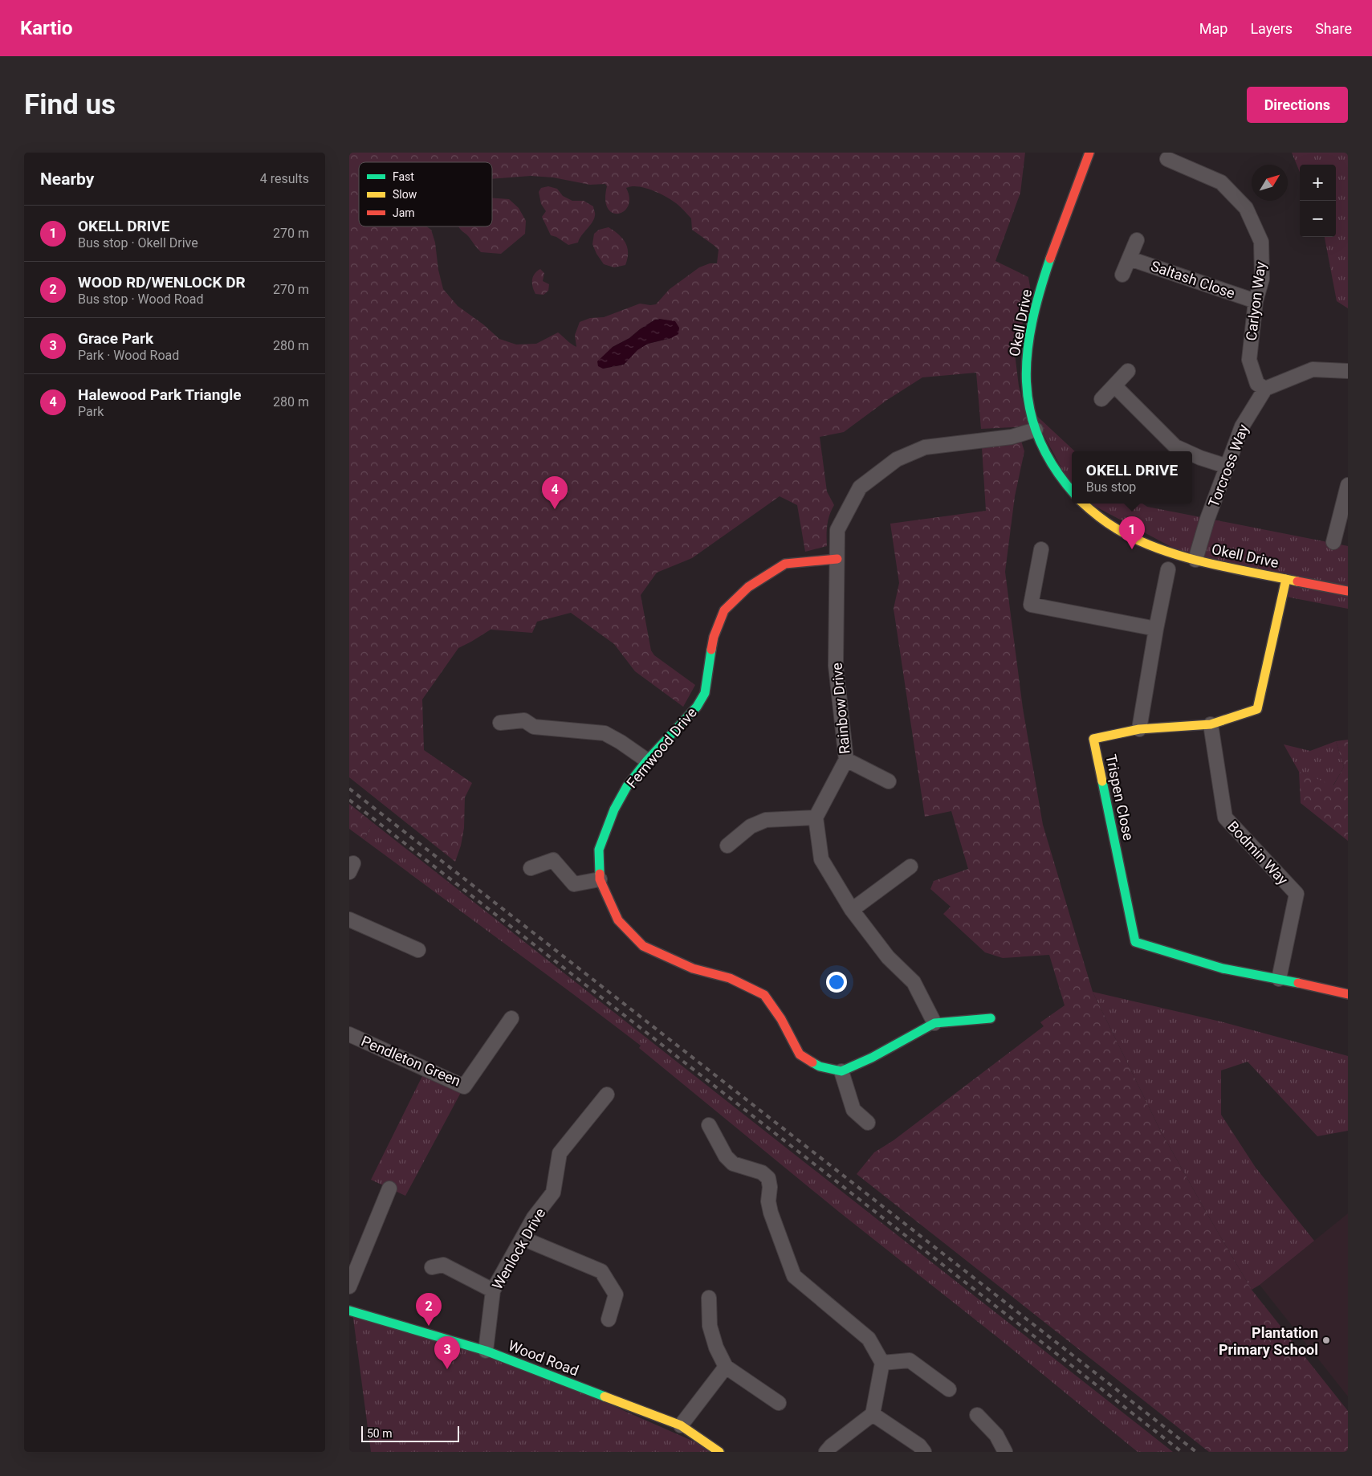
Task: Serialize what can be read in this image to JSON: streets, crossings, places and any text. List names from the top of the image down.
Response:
{
  "streets": {
    "street": [
      "Saltash Close",
      "Carlyon Way",
      "Okell Drive",
      "Torcross Way",
      "Rainbow Drive",
      "Fernwood Drive",
      "Trispen Close",
      "Bodmin Way",
      "Pendleton Green",
      "Wenlock Drive",
      "Wood Road"
    ]
  },
  "crossings": [
    ["Saltash Close", "Carlyon Way"],
    ["Carlyon Way", "Torcross Way"],
    ["Okell Drive", "Torcross Way"],
    ["Okell Drive", "Rainbow Drive"],
    ["Okell Drive", "Trispen Close"],
    ["Rainbow Drive", "Fernwood Drive"],
    ["Trispen Close", "Bodmin Way"],
    ["Wenlock Drive", "Wood Road"]
  ],
  "places": ["Plantation Primary School"],
  "legend": ["Fast", "Slow", "Jam"],
  "scale_bar": "50 m",
  "north": "top right",
  "page": {
    "header": "Kartio",
    "nav": ["Map", "Layers", "Share"],
    "buttons": "Directions",
    "title": "Find us",
    "heading": ["Nearby", "4 results"],
    "map_buttons": ["+", "−"],
    "list": [
      {
        "mark": "1",
        "name": "OKELL DRIVE",
        "note": "Bus stop · Okell Drive",
        "value": "270 m"
      },
      {
        "mark": "2",
        "name": "WOOD RD/WENLOCK DR",
        "note": "Bus stop · Wood Road",
        "value": "270 m"
      },
      {
        "mark": "3",
        "name": "Grace Park",
        "note": "Park · Wood Road",
        "value": "280 m"
      },
      {
        "mark": "4",
        "name": "Halewood Park Triangle",
        "note": "Park",
        "value": "280 m"
      }
    ],
    "popup": ["OKELL DRIVE", "Bus stop"],
    "pins": [
      "4",
      "1",
      "2",
      "3"
    ],
    "scale": "50 m"
  }
}
